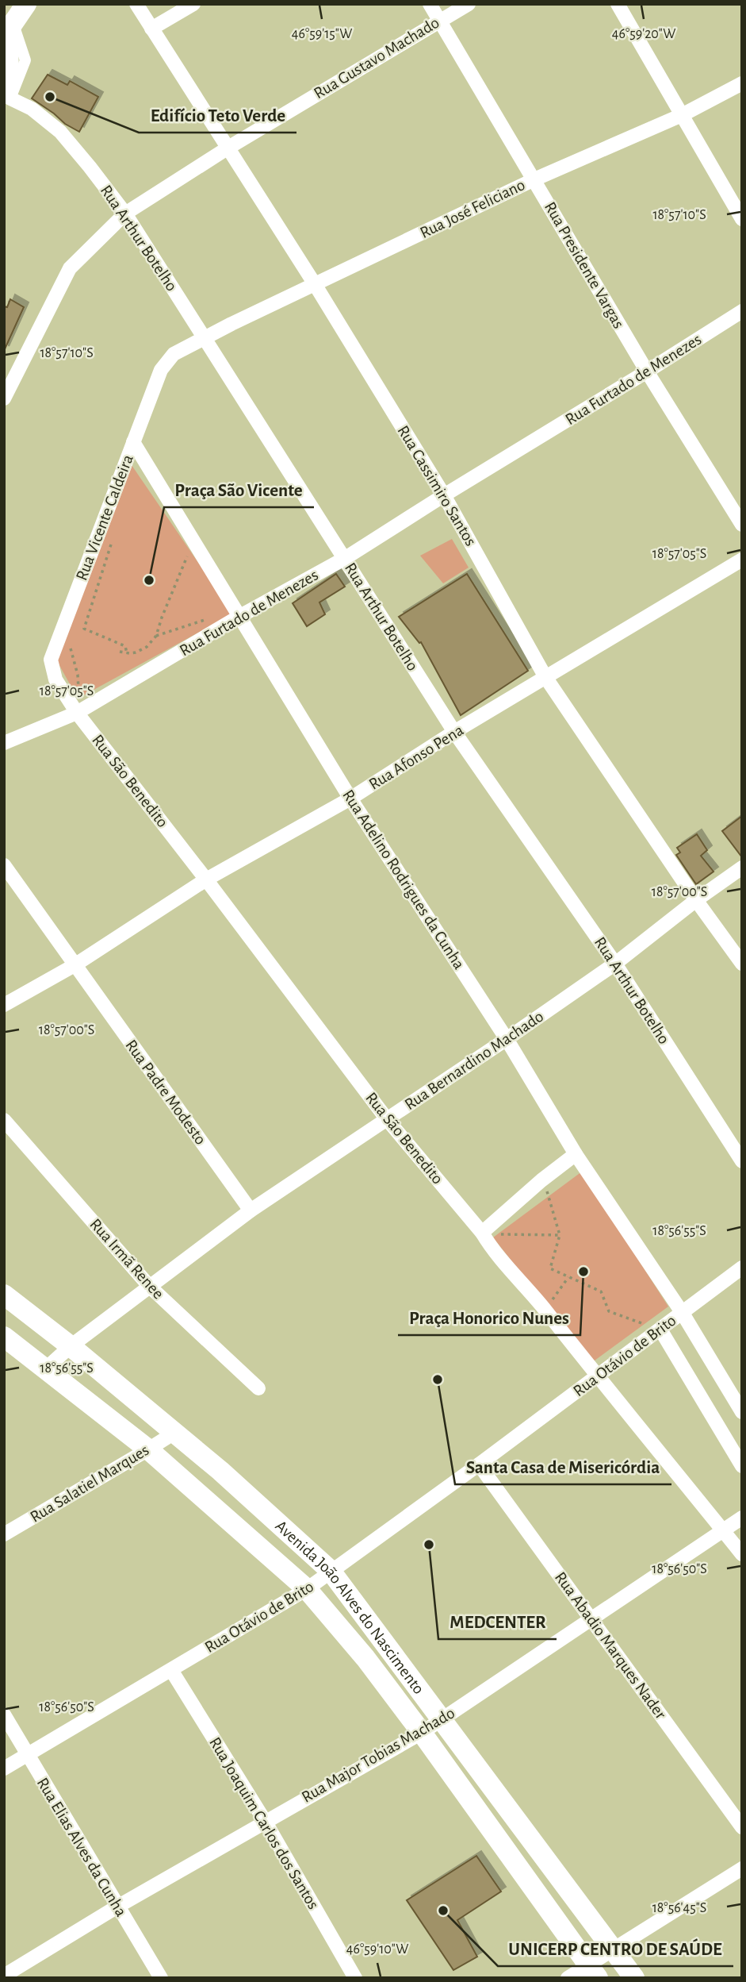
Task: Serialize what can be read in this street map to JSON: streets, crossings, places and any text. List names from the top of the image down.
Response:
{
  "streets": {
    "main road": ["Avenida João Alves do Nascimento"],
    "street": [
      "Rua Gustavo Machado",
      "Rua José Feliciano",
      "Rua Arthur Botelho",
      "Rua Presidente Vargas",
      "Rua Furtado de Menezes",
      "Rua Cassimiro Santos",
      "Rua Vicente Caldeira",
      "Rua Afonso Pena",
      "Rua São Benedito",
      "Rua Adelino Rodrigues da Cunha",
      "Rua Bernardino Machado",
      "Rua Padre Modesto",
      "Rua Irmã Renee",
      "Rua Otávio de Brito",
      "Rua Salatiel Marques",
      "Rua Abadio Marques Nader",
      "Rua Major Tobias Machado",
      "Rua Joaquim Carlos dos Santos",
      "Rua Elias Alves da Cunha"
    ]
  },
  "crossings": [
    ["Rua Gustavo Machado", "Rua Arthur Botelho"],
    ["Rua Gustavo Machado", "Rua Presidente Vargas"],
    ["Rua Gustavo Machado", "Rua Cassimiro Santos"],
    ["Rua José Feliciano", "Rua Arthur Botelho"],
    ["Rua José Feliciano", "Rua Presidente Vargas"],
    ["Rua José Feliciano", "Rua Cassimiro Santos"],
    ["Rua José Feliciano", "Rua Vicente Caldeira"],
    ["Rua Arthur Botelho", "Rua Furtado de Menezes"],
    ["Rua Arthur Botelho", "Rua Vicente Caldeira"],
    ["Rua Arthur Botelho", "Rua Afonso Pena"],
    ["Rua Arthur Botelho", "Rua Bernardino Machado"],
    ["Rua Presidente Vargas", "Rua Furtado de Menezes"],
    ["Rua Furtado de Menezes", "Rua Cassimiro Santos"],
    ["Rua Furtado de Menezes", "Rua Vicente Caldeira"],
    ["Rua Furtado de Menezes", "Rua São Benedito"],
    ["Rua Furtado de Menezes", "Rua Adelino Rodrigues da Cunha"],
    ["Rua Cassimiro Santos", "Rua Afonso Pena"],
    ["Rua Cassimiro Santos", "Rua Bernardino Machado"],
    ["Rua Vicente Caldeira", "Rua São Benedito"],
    ["Rua Vicente Caldeira", "Rua Adelino Rodrigues da Cunha"],
    ["Rua Afonso Pena", "Rua São Benedito"],
    ["Rua Afonso Pena", "Rua Adelino Rodrigues da Cunha"],
    ["Rua Afonso Pena", "Rua Padre Modesto"],
    ["Rua São Benedito", "Rua Bernardino Machado"],
    ["Rua São Benedito", "Rua Otávio de Brito"],
    ["Rua São Benedito", "Rua Major Tobias Machado"],
    ["Rua Adelino Rodrigues da Cunha", "Rua Bernardino Machado"],
    ["Rua Adelino Rodrigues da Cunha", "Rua Otávio de Brito"],
    ["Rua Bernardino Machado", "Rua Padre Modesto"],
    ["Rua Bernardino Machado", "Rua Irmã Renee"],
    ["Rua Bernardino Machado", "Avenida João Alves do Nascimento"],
    ["Rua Otávio de Brito", "Avenida João Alves do Nascimento"],
    ["Rua Otávio de Brito", "Rua Abadio Marques Nader"],
    ["Rua Otávio de Brito", "Rua Joaquim Carlos dos Santos"],
    ["Rua Otávio de Brito", "Rua Elias Alves da Cunha"],
    ["Rua Salatiel Marques", "Avenida João Alves do Nascimento"],
    ["Avenida João Alves do Nascimento", "Rua Major Tobias Machado"],
    ["Rua Abadio Marques Nader", "Rua Major Tobias Machado"],
    ["Rua Major Tobias Machado", "Rua Joaquim Carlos dos Santos"],
    ["Rua Major Tobias Machado", "Rua Elias Alves da Cunha"]
  ],
  "places": [
    "Edifício Teto Verde",
    "Praça São Vicente",
    "Praça Honorico Nunes",
    "Santa Casa de Misericórdia",
    "MEDCENTER",
    "UNICERP CENTRO DE SAÚDE"
  ],
  "coordinates": [
    "46°59'15\"W",
    "46°59'20\"W",
    "18°57'10\"S",
    "18°57'05\"S",
    "18°57'00\"S",
    "18°56'55\"S",
    "18°56'50\"S",
    "18°56'45\"S",
    "46°59'10\"W"
  ]
}
